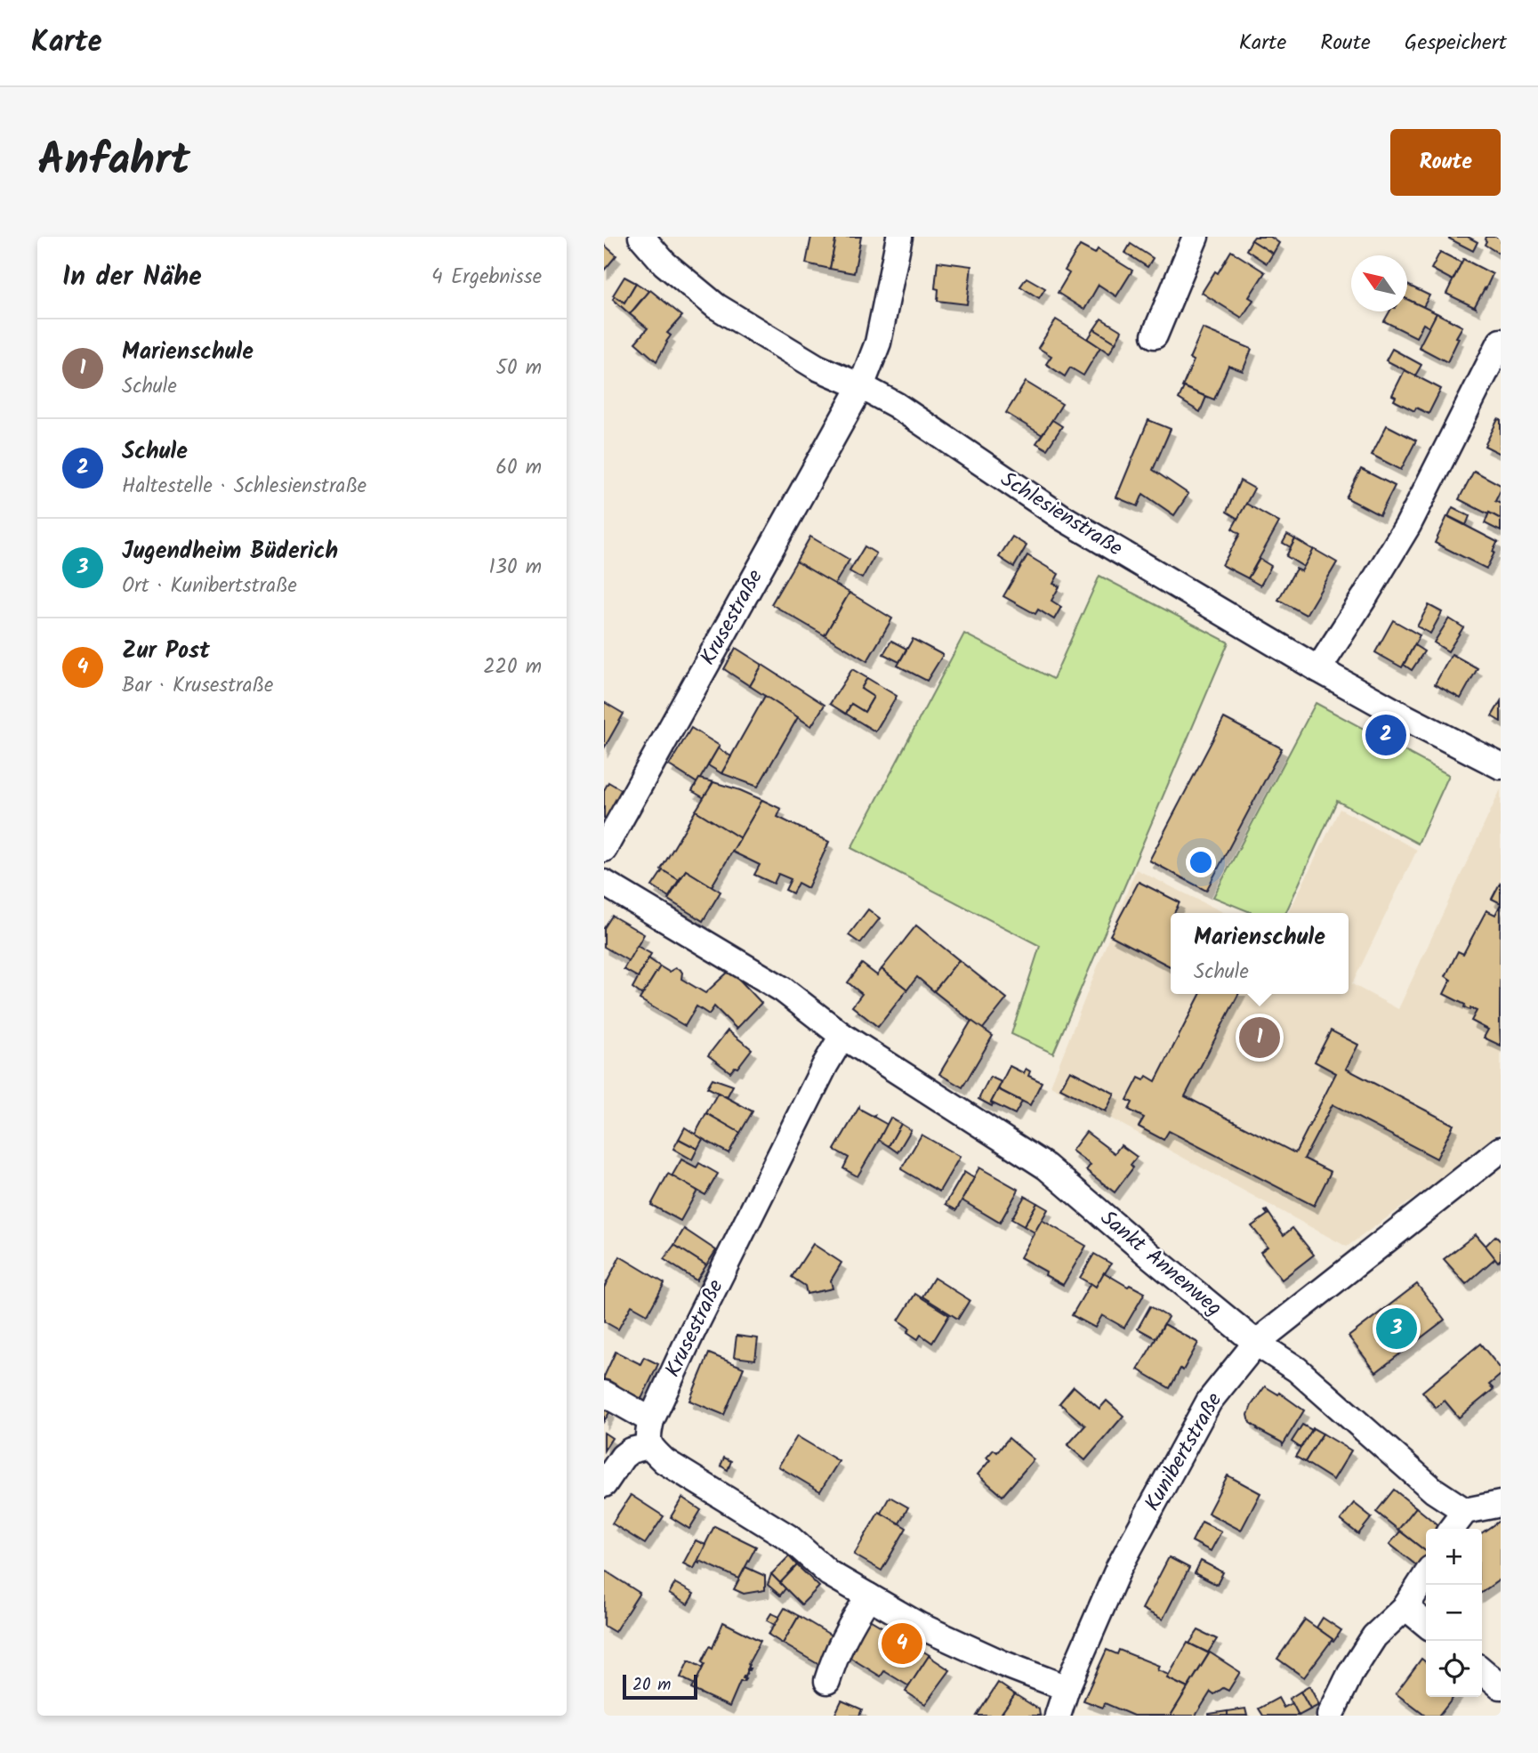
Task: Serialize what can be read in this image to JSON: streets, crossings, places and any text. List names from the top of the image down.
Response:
{
  "streets": {
    "street": [
      "Schlesienstraße",
      "Krusestraße",
      "Sankt Annenweg",
      "Kunibertstraße"
    ]
  },
  "crossings": [
    ["Schlesienstraße", "Krusestraße"],
    ["Krusestraße", "Sankt Annenweg"],
    ["Sankt Annenweg", "Kunibertstraße"]
  ],
  "scale_bar": "20 m",
  "north": "top left",
  "page": {
    "header": "Karte",
    "nav": ["Karte", "Route", "Gespeichert"],
    "title": "Anfahrt",
    "buttons": "Route",
    "heading": ["In der Nähe", "4 Ergebnisse"],
    "list": [
      {
        "mark": "1",
        "name": "Marienschule",
        "note": "Schule",
        "value": "50 m"
      },
      {
        "mark": "2",
        "name": "Schule",
        "note": "Haltestelle · Schlesienstraße",
        "value": "60 m"
      },
      {
        "mark": "3",
        "name": "Jugendheim Büderich",
        "note": "Ort · Kunibertstraße",
        "value": "130 m"
      },
      {
        "mark": "4",
        "name": "Zur Post",
        "note": "Bar · Krusestraße",
        "value": "220 m"
      }
    ],
    "pins": [
      "2",
      "1",
      "3",
      "4"
    ],
    "popup": ["Marienschule", "Schule"],
    "map_buttons": ["+", "−"],
    "scale": "20 m"
  }
}
